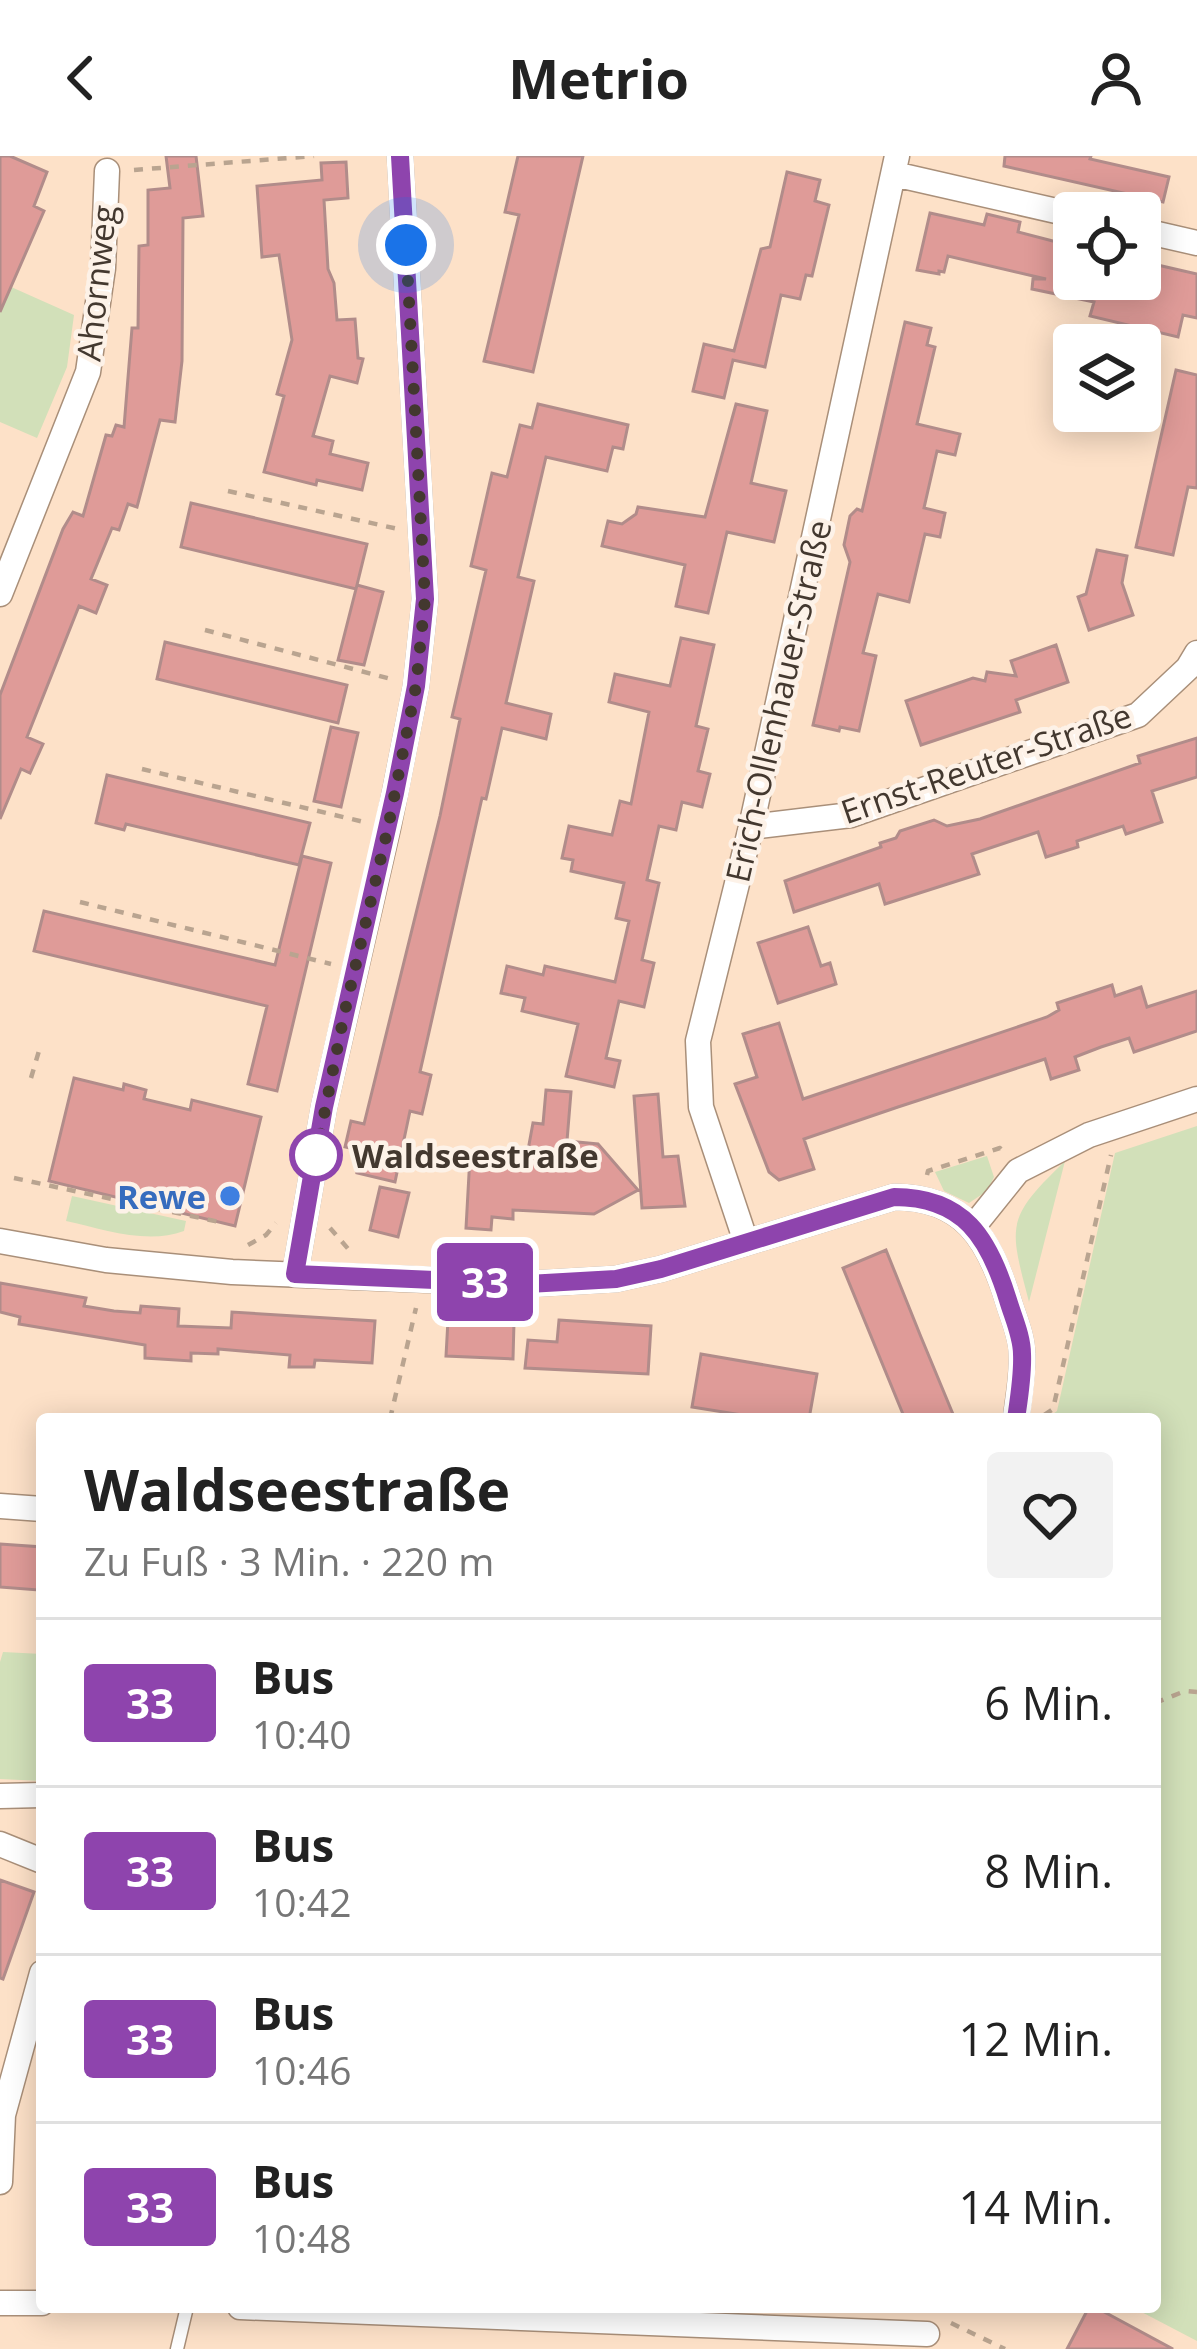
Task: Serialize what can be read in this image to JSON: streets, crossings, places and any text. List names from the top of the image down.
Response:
{
  "streets": {
    "street": ["Ahornweg", "Erich-Ollenhauer-Straße", "Ernst-Reuter-Straße"]
  },
  "crossings": [
    ["Erich-Ollenhauer-Straße", "Ernst-Reuter-Straße"]
  ],
  "places": ["Waldseestraße", "Rewe"],
  "lines": ["bus line 33"],
  "page": {
    "header": "Metrio",
    "on_map": "33",
    "heading": ["Waldseestraße", "Zu Fuß · 3 Min. · 220 m"],
    "list": [
      {
        "mark": "33",
        "name": "Bus",
        "note": "10:40",
        "value": "6 Min."
      },
      {
        "mark": "33",
        "name": "Bus",
        "note": "10:42",
        "value": "8 Min."
      },
      {
        "mark": "33",
        "name": "Bus",
        "note": "10:46",
        "value": "12 Min."
      },
      {
        "mark": "33",
        "name": "Bus",
        "note": "10:48",
        "value": "14 Min."
      }
    ]
  }
}
